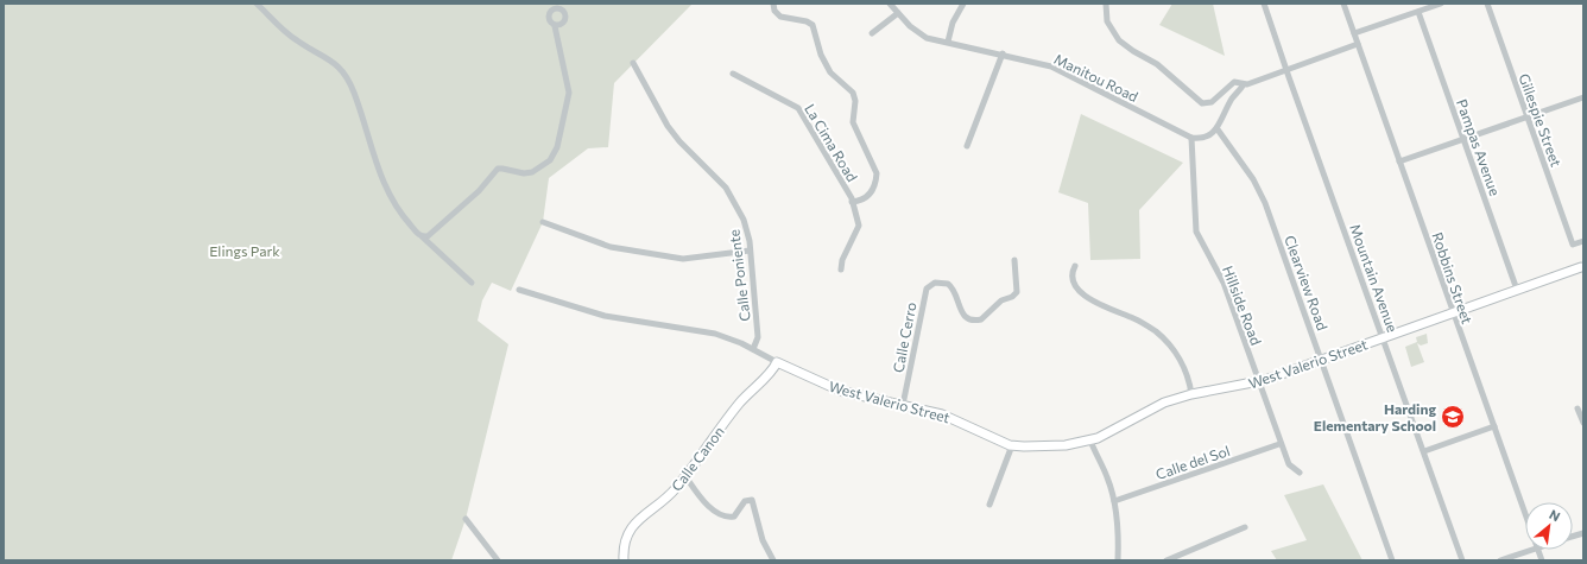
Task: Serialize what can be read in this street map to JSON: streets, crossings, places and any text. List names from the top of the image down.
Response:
{
  "streets": {
    "street": [
      "Manitou Road",
      "Gillespie Street",
      "La Cima Road",
      "Pampas Avenue",
      "Calle Poniente",
      "Mountain Avenue",
      "Robbins Street",
      "Clearview Road",
      "Hillside Road",
      "Calle Cerro",
      "West Valerio Street",
      "Calle Canon",
      "Calle del Sol"
    ]
  },
  "crossings": [
    ["Manitou Road", "Hillside Road"],
    ["Pampas Avenue", "West Valerio Street"],
    ["Calle Poniente", "West Valerio Street"],
    ["Mountain Avenue", "West Valerio Street"],
    ["Robbins Street", "West Valerio Street"],
    ["Clearview Road", "West Valerio Street"],
    ["Hillside Road", "West Valerio Street"],
    ["Hillside Road", "Calle del Sol"],
    ["Calle Cerro", "West Valerio Street"],
    ["West Valerio Street", "Calle Canon"]
  ],
  "parks": ["Elings Park"],
  "places": {
    "school or university": ["Harding Elementary School"]
  },
  "north": "top right"
}
